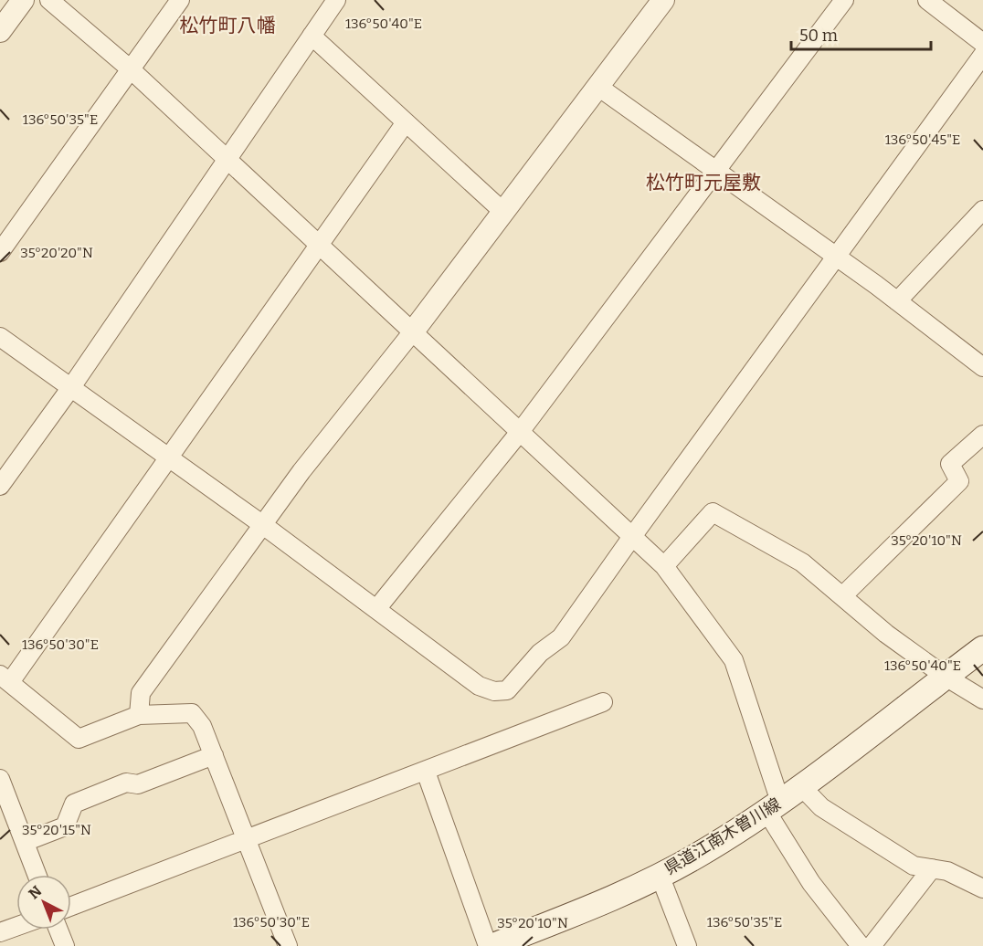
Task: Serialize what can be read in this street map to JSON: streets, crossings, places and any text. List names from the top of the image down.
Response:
{
  "streets": {
    "main road": ["県道江南木曽川線"]
  },
  "districts": ["松竹町八幡", "松竹町元屋敷"],
  "scale_bar": "50 m",
  "north": "top left",
  "coordinates": [
    "136°50'40\"E",
    "136°50'35\"E",
    "136°50'45\"E",
    "35°20'20\"N",
    "35°20'10\"N",
    "136°50'30\"E",
    "35°20'15\"N"
  ]
}
